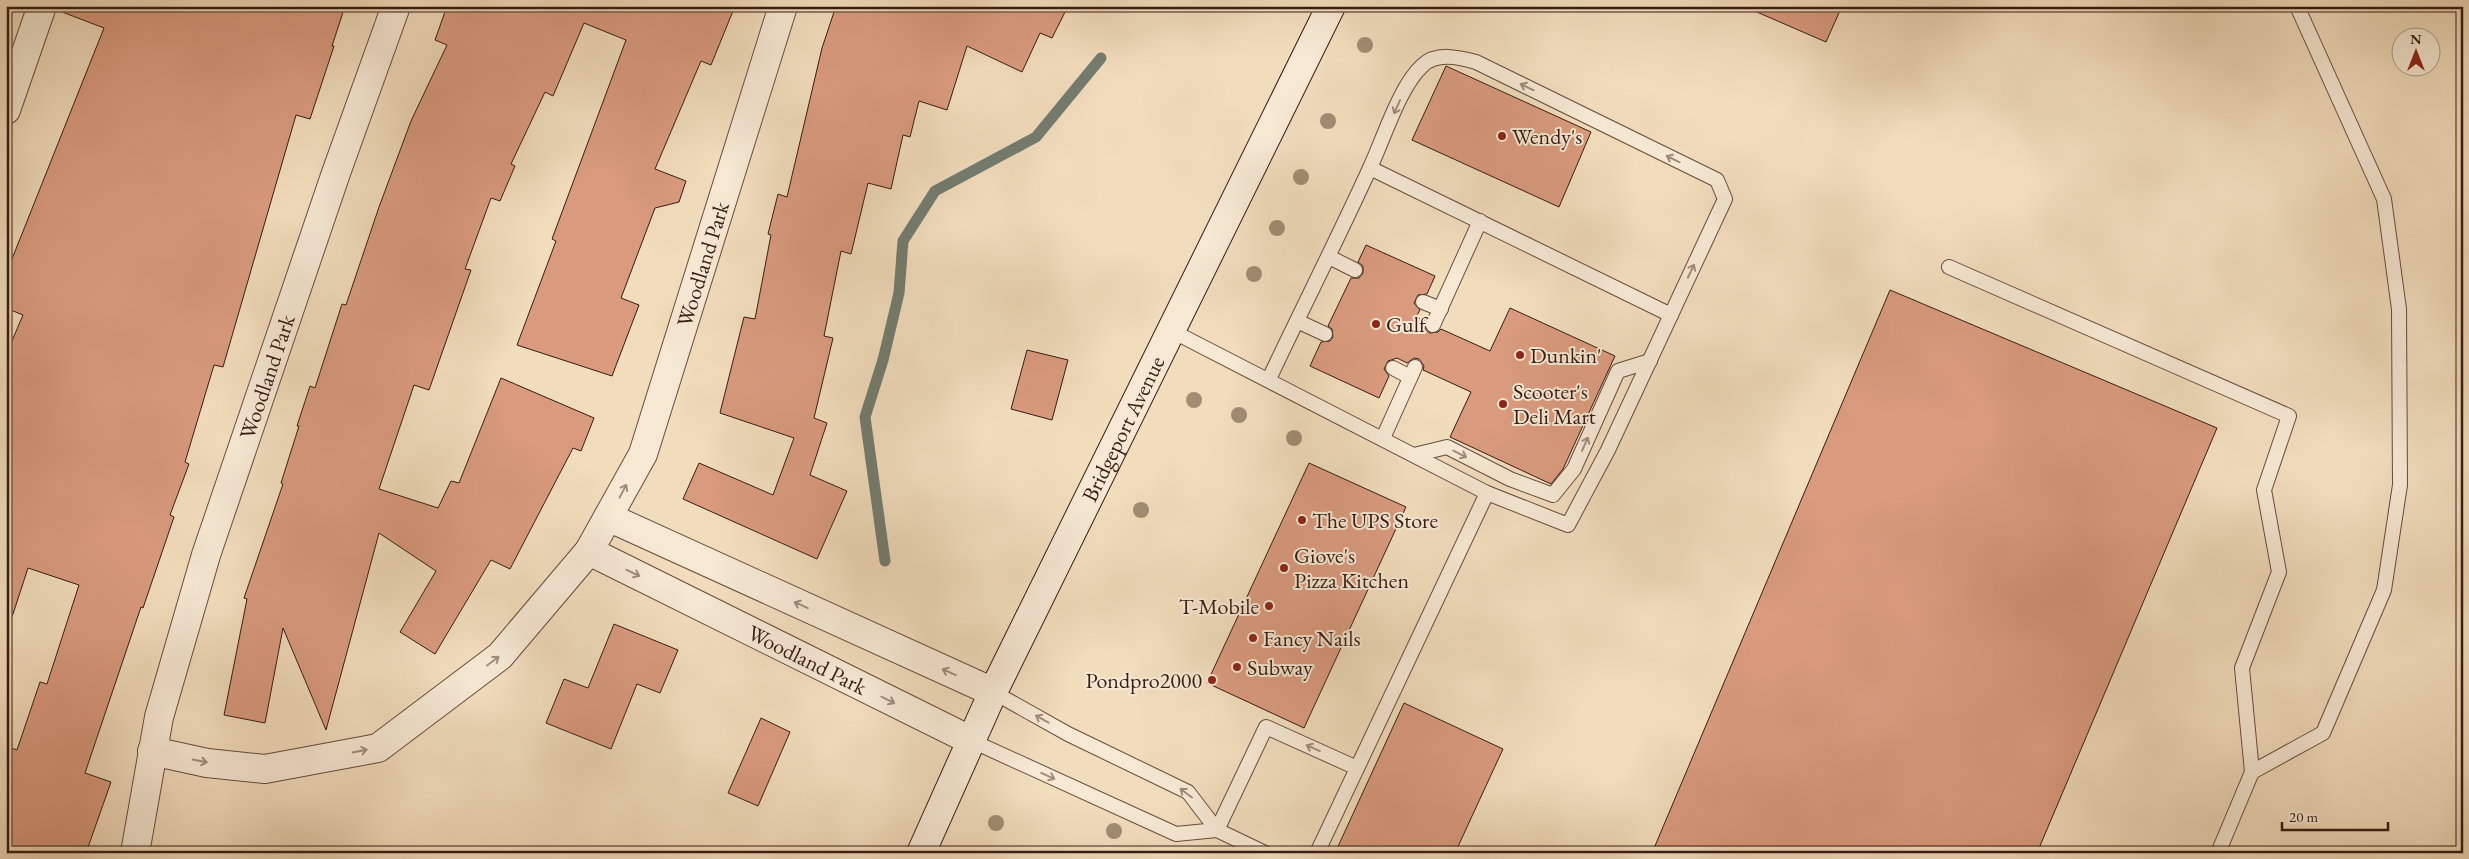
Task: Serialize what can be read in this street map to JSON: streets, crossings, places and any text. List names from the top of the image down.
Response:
{
  "streets": {
    "street": ["Woodland Park", "Bridgeport Avenue"]
  },
  "crossings": [
    ["Woodland Park", "Bridgeport Avenue"]
  ],
  "places": [
    "Wendy's",
    "Gulf",
    "Dunkin'",
    "Scooter's Deli Mart",
    "The UPS Store",
    "Giove's Pizza Kitchen",
    "T-Mobile",
    "Fancy Nails",
    "Subway",
    "Pondpro2000"
  ],
  "scale_bar": "20 m",
  "north": "top"
}
